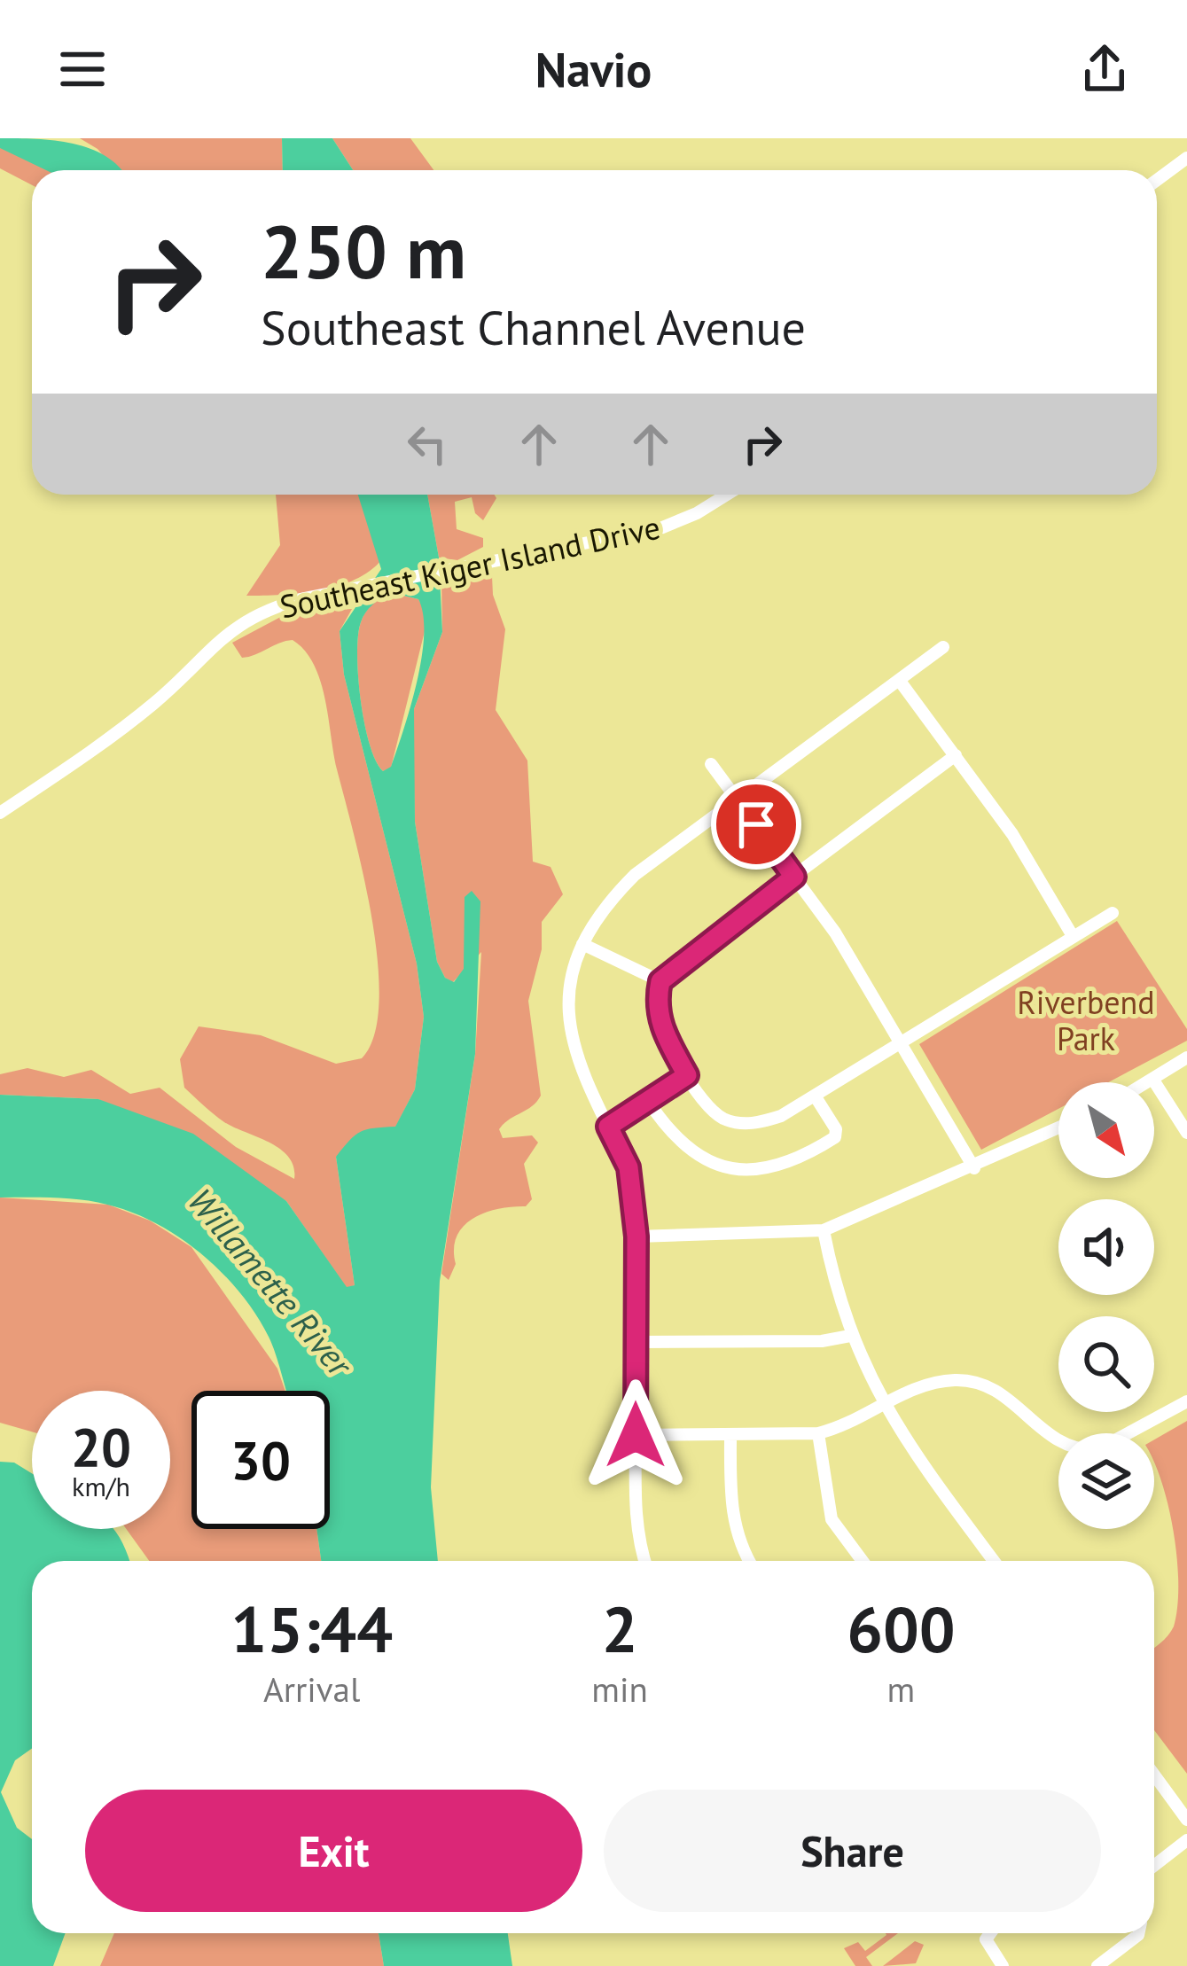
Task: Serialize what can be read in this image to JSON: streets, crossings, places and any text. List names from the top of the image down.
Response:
{
  "streets": {
    "street": ["Southeast Kiger Island Drive"]
  },
  "water": ["Willamette River"],
  "parks": ["Riverbend Park"],
  "north": "bottom right",
  "page": {
    "header": "Navio",
    "turn": ["250 m", "Southeast Channel Avenue"],
    "speed": "20 km/h",
    "limit": "30",
    "eta": [
      "15:44",
      "Arrival",
      "2",
      "min",
      "600",
      "m"
    ],
    "buttons": ["Exit", "Share"]
  }
}
